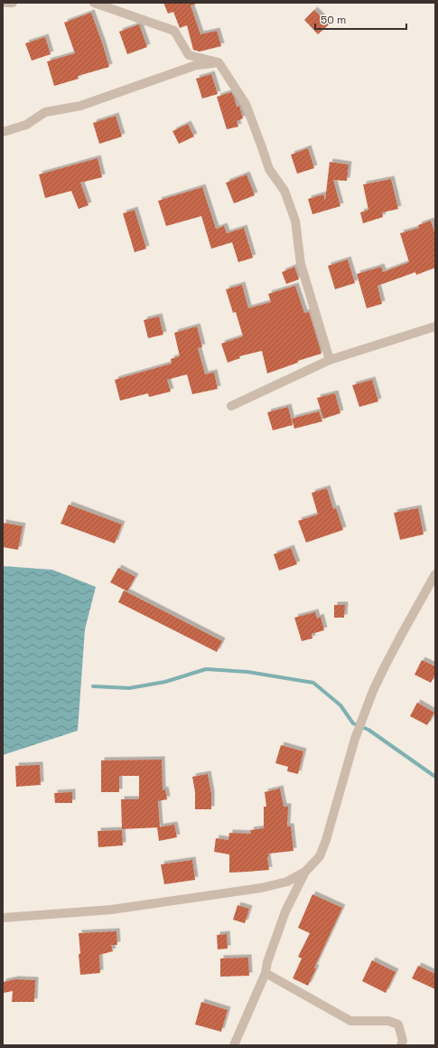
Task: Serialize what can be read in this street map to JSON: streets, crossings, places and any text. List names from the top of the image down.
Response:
{
  "scale_bar": "50 m"
}
